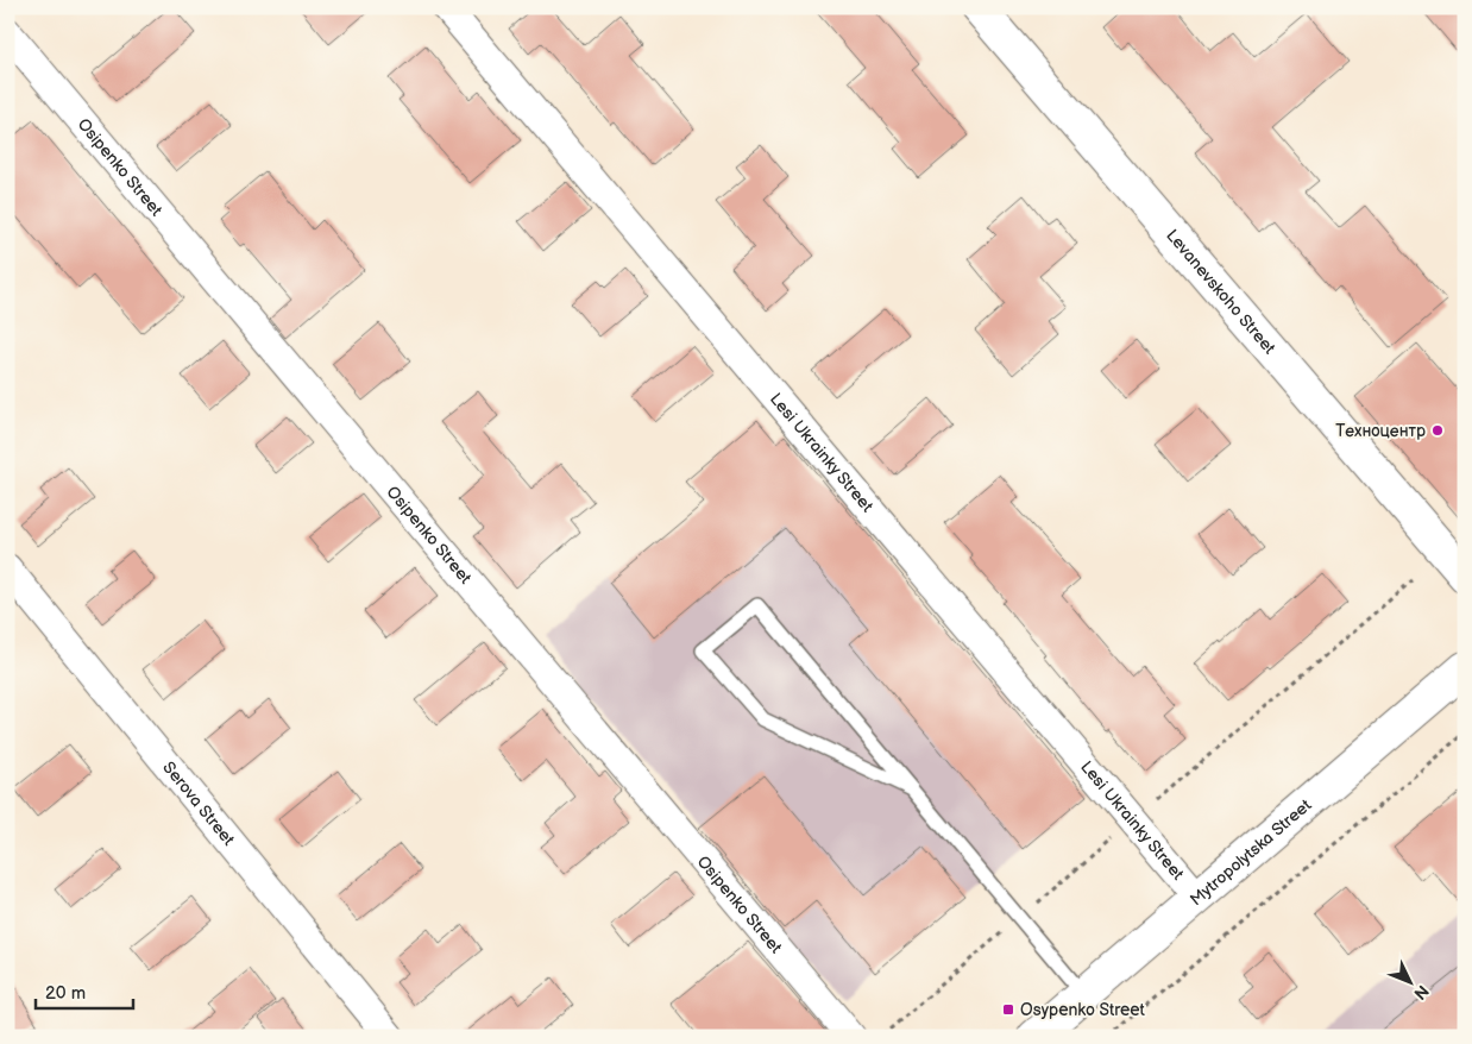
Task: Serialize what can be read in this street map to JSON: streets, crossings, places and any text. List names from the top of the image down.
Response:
{
  "streets": {
    "street": [
      "Osipenko Street",
      "Levanevskoho Street",
      "Lesi Ukrainky Street",
      "Serova Street",
      "Mytropolytska Street"
    ]
  },
  "crossings": [
    ["Lesi Ukrainky Street", "Mytropolytska Street"]
  ],
  "places": {
    "other": ["Техноцентр"],
    "transit": ["Osypenko Street"]
  },
  "scale_bar": "20 m",
  "north": "bottom right"
}
